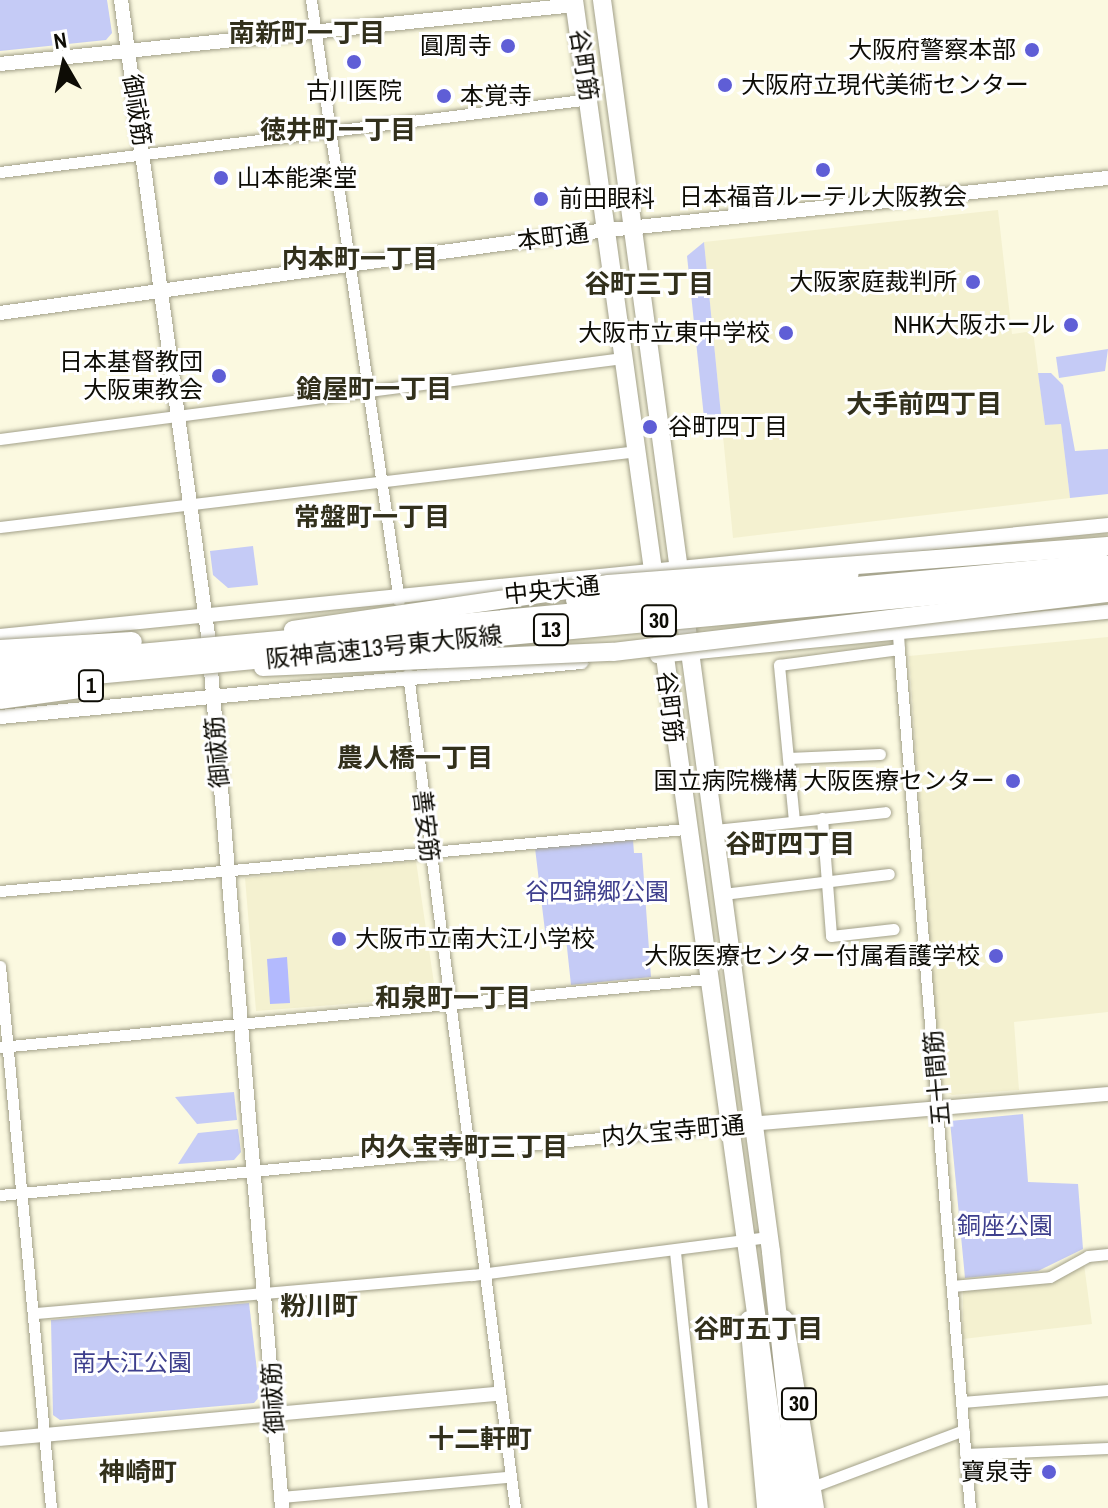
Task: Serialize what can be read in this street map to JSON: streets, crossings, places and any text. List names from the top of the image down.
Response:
{
  "streets": {
    "highway": ["13", "阪神高速13号東大阪線", "1"],
    "main road": ["谷町筋", "中央大通", "30"],
    "street": [
      "御祓筋",
      "本町通",
      "善安筋",
      "五十間筋",
      "内久宝寺町通"
    ]
  },
  "crossings": [
    ["谷町筋", "本町通"],
    ["谷町筋", "中央大通"],
    ["谷町筋", "30"],
    ["谷町筋", "内久宝寺町通"],
    ["御祓筋", "本町通"],
    ["御祓筋", "中央大通"],
    ["御祓筋", "内久宝寺町通"],
    ["本町通", "善安筋"],
    ["中央大通", "阪神高速13号東大阪線"],
    ["中央大通", "善安筋"],
    ["13", "阪神高速13号東大阪線"],
    ["阪神高速13号東大阪線", "1"],
    ["善安筋", "内久宝寺町通"],
    ["五十間筋", "内久宝寺町通"]
  ],
  "districts": [
    "南新町一丁目",
    "徳井町一丁目",
    "内本町一丁目",
    "谷町三丁目",
    "鎗屋町一丁目",
    "大手前四丁目",
    "常盤町一丁目",
    "農人橋一丁目",
    "谷町四丁目",
    "和泉町一丁目",
    "内久宝寺町三丁目",
    "粉川町",
    "谷町五丁目",
    "十二軒町",
    "神崎町"
  ],
  "parks": ["谷四錦郷公園", "銅座公園", "南大江公園"],
  "places": [
    "圓周寺",
    "大阪府警察本部",
    "古川医院",
    "大阪府立現代美術センター",
    "本覚寺",
    "日本福音ルーテル大阪教会",
    "山本能楽堂",
    "前田眼科",
    "大阪家庭裁判所",
    "NHK大阪ホール",
    "大阪市立東中学校",
    "日本基督教団 大阪東教会",
    "谷町四丁目",
    "国立病院機構 大阪医療センター",
    "大阪市立南大江小学校",
    "大阪医療センター付属看護学校",
    "寶泉寺"
  ],
  "north": "top"
}
